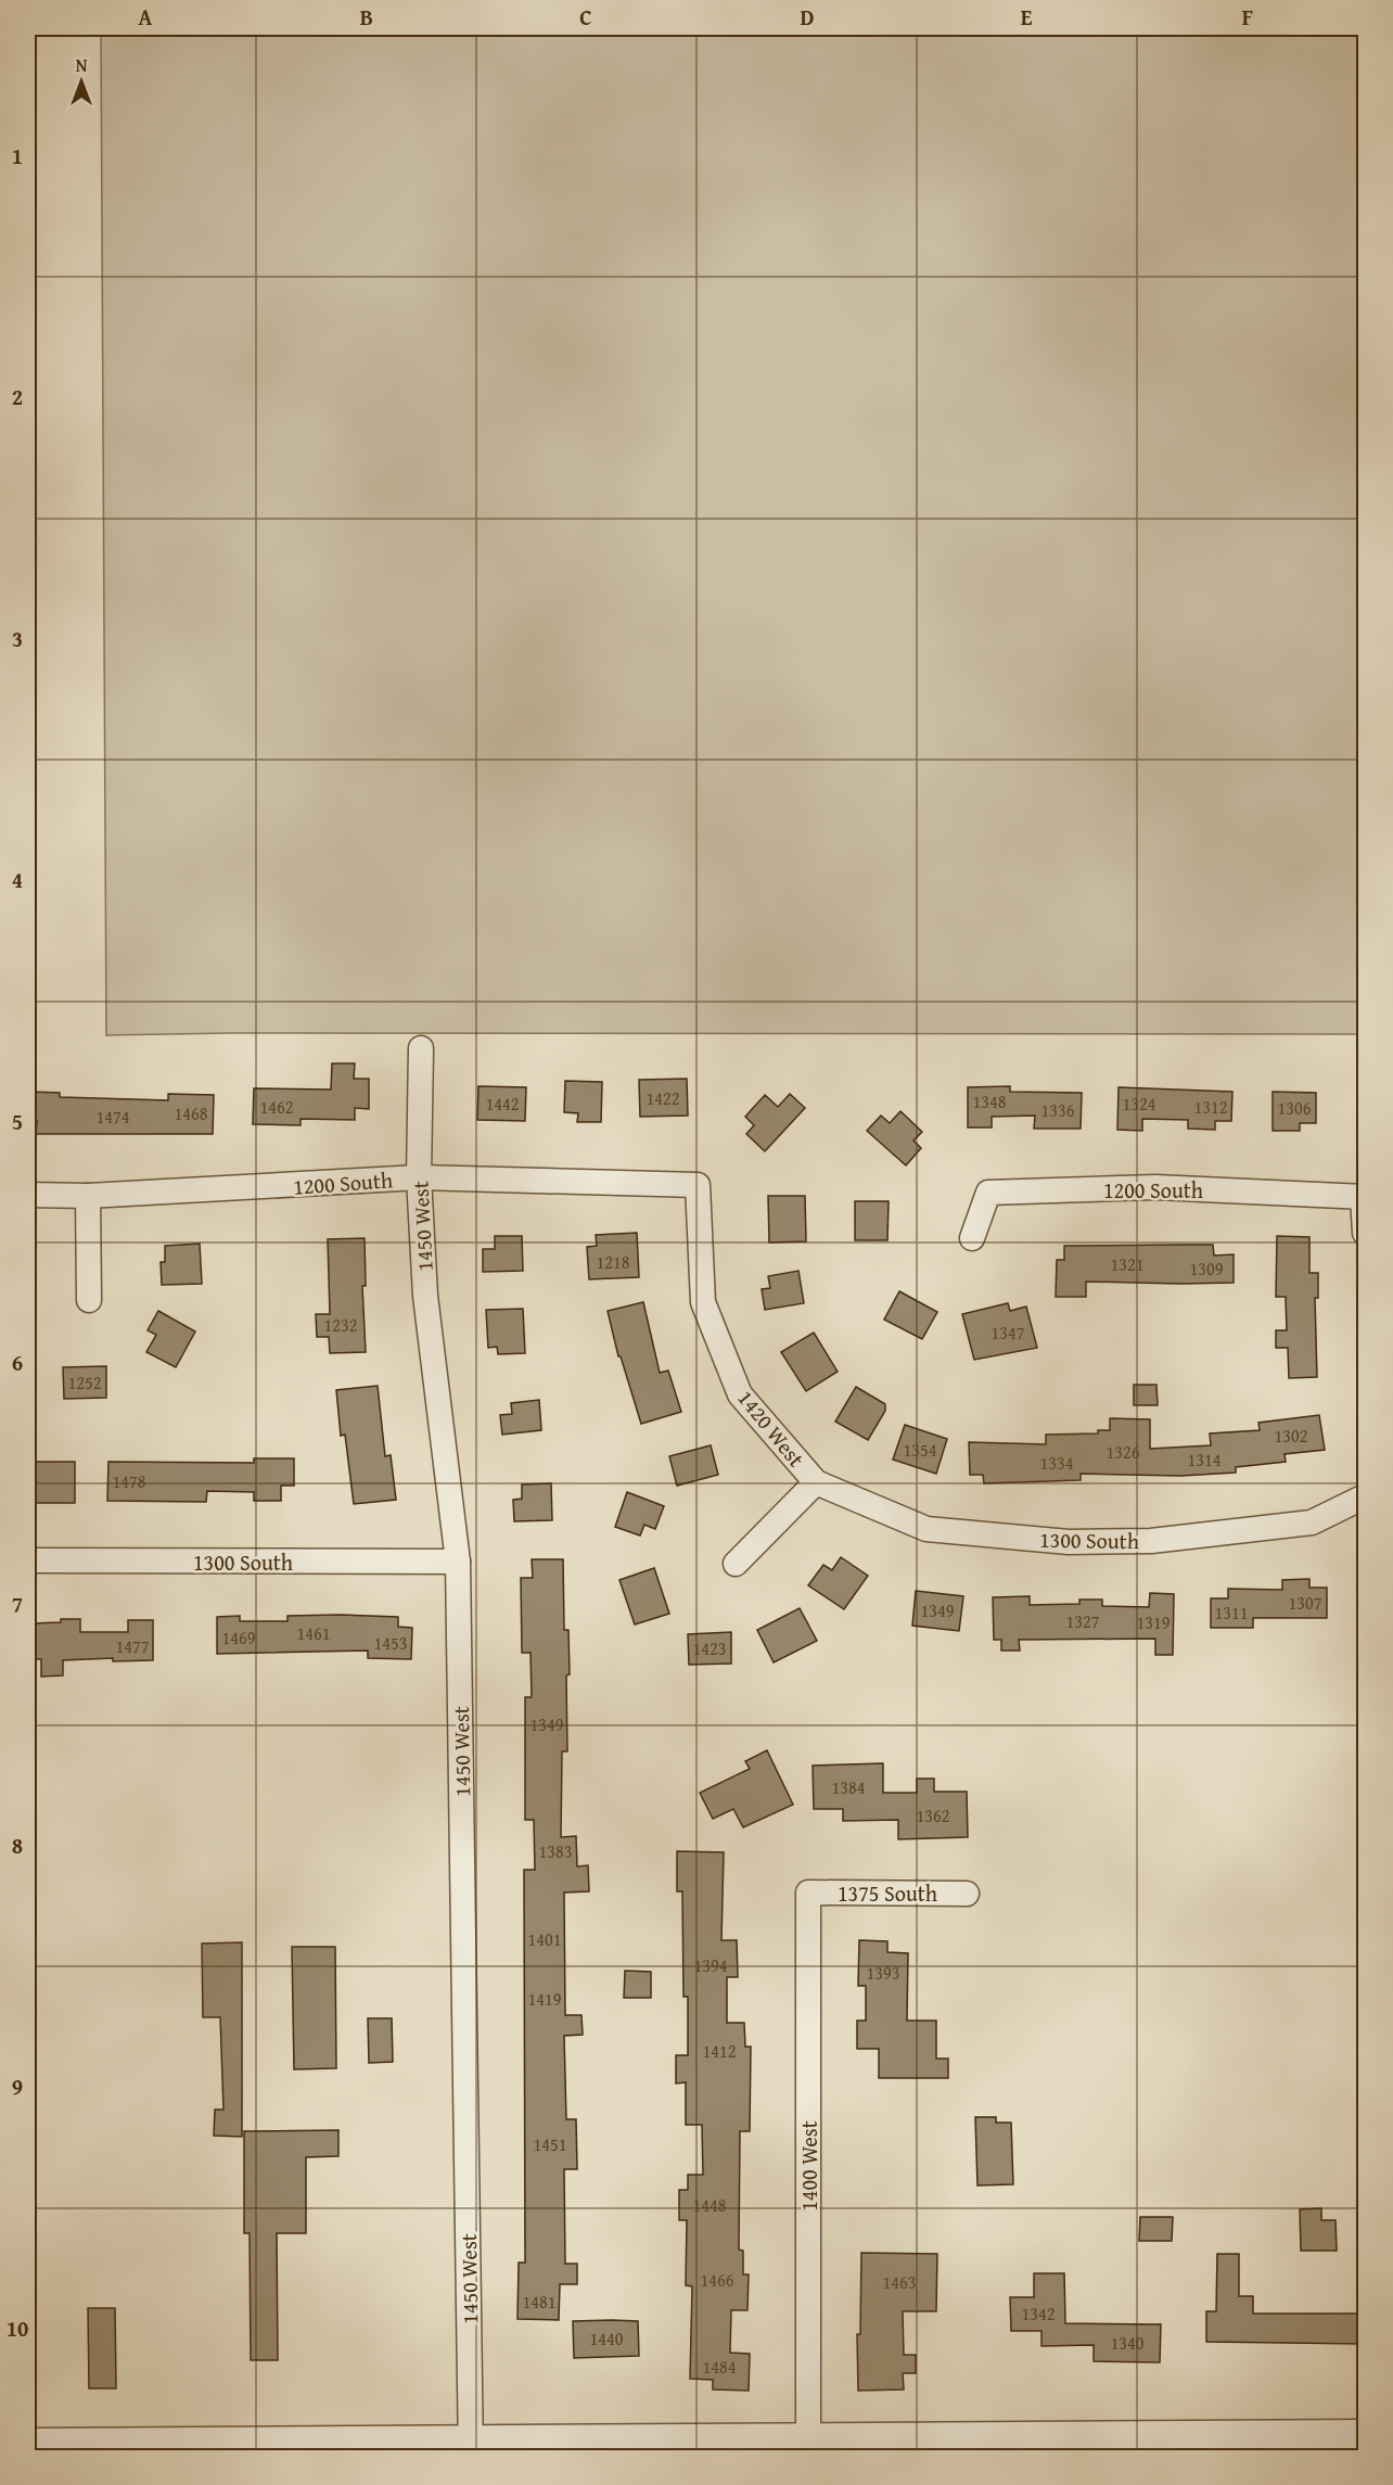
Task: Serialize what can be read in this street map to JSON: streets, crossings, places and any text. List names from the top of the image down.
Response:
{
  "streets": {
    "street": [
      "1200 South",
      "1450 West",
      "1420 West",
      "1300 South",
      "1375 South",
      "1400 West"
    ]
  },
  "crossings": [
    ["1200 South", "1450 West"],
    ["1200 South", "1420 West"],
    ["1450 West", "1300 South"],
    ["1420 West", "1300 South"],
    ["1375 South", "1400 West"]
  ],
  "house_numbers": [
    "1422",
    "1348",
    "1442",
    "1324",
    "1462",
    "1312",
    "1306",
    "1336",
    "1468",
    "1474",
    "1218",
    "1321",
    "1309",
    "1232",
    "1347",
    "1252",
    "1302",
    "1354",
    "1326",
    "1314",
    "1334",
    "1478",
    "1307",
    "1349",
    "1311",
    "1327",
    "1319",
    "1461",
    "1469",
    "1453",
    "1477",
    "1423",
    "1349",
    "1384",
    "1362",
    "1383",
    "1401",
    "1394",
    "1393",
    "1419",
    "1412",
    "1451",
    "1448",
    "1466",
    "1463",
    "1481",
    "1342",
    "1440",
    "1340",
    "1484"
  ],
  "north": "top",
  "grid": {
    "columns": [
      "A",
      "B",
      "C",
      "D",
      "E",
      "F"
    ],
    "rows": [
      "1",
      "2",
      "3",
      "4",
      "5",
      "6",
      "7",
      "8",
      "9",
      "10"
    ]
  }
}
